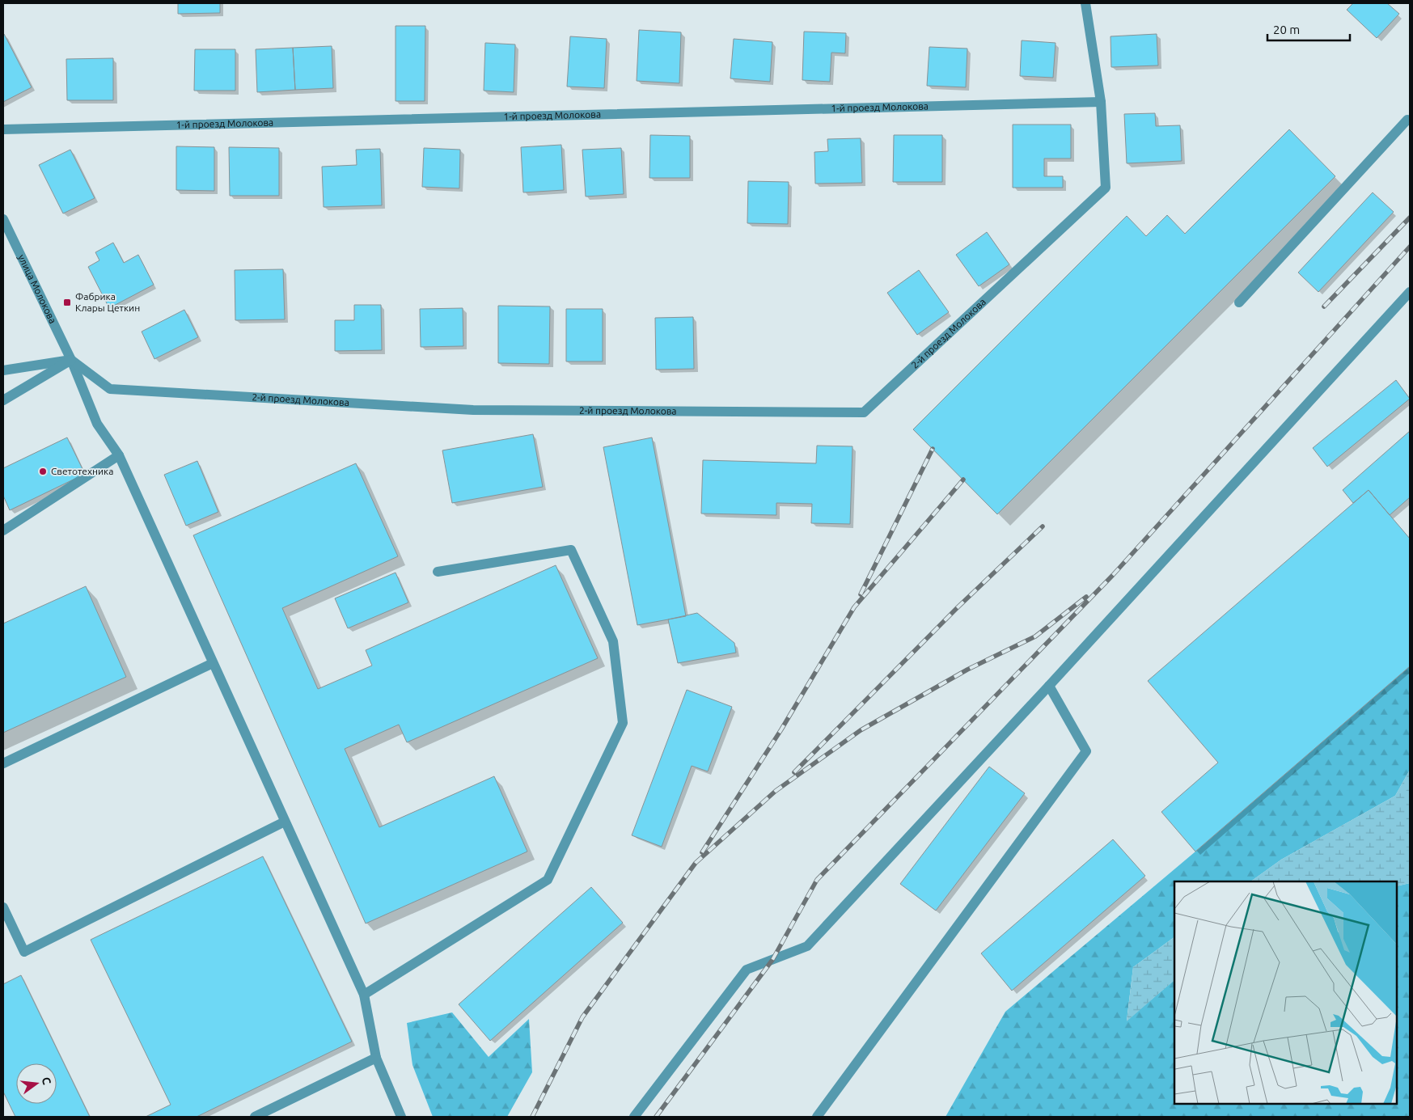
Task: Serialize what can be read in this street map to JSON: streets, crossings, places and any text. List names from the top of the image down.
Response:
{
  "streets": {
    "street": ["1-й проезд Молокова", "улица Молокова", "2-й проезд Молокова"]
  },
  "crossings": [
    ["1-й проезд Молокова", "2-й проезд Молокова"],
    ["улица Молокова", "2-й проезд Молокова"]
  ],
  "places": {
    "transit": ["Фабрика Клары Цеткин"],
    "other": ["Светотехника"]
  },
  "scale_bar": "20 m",
  "north": "right"
}
